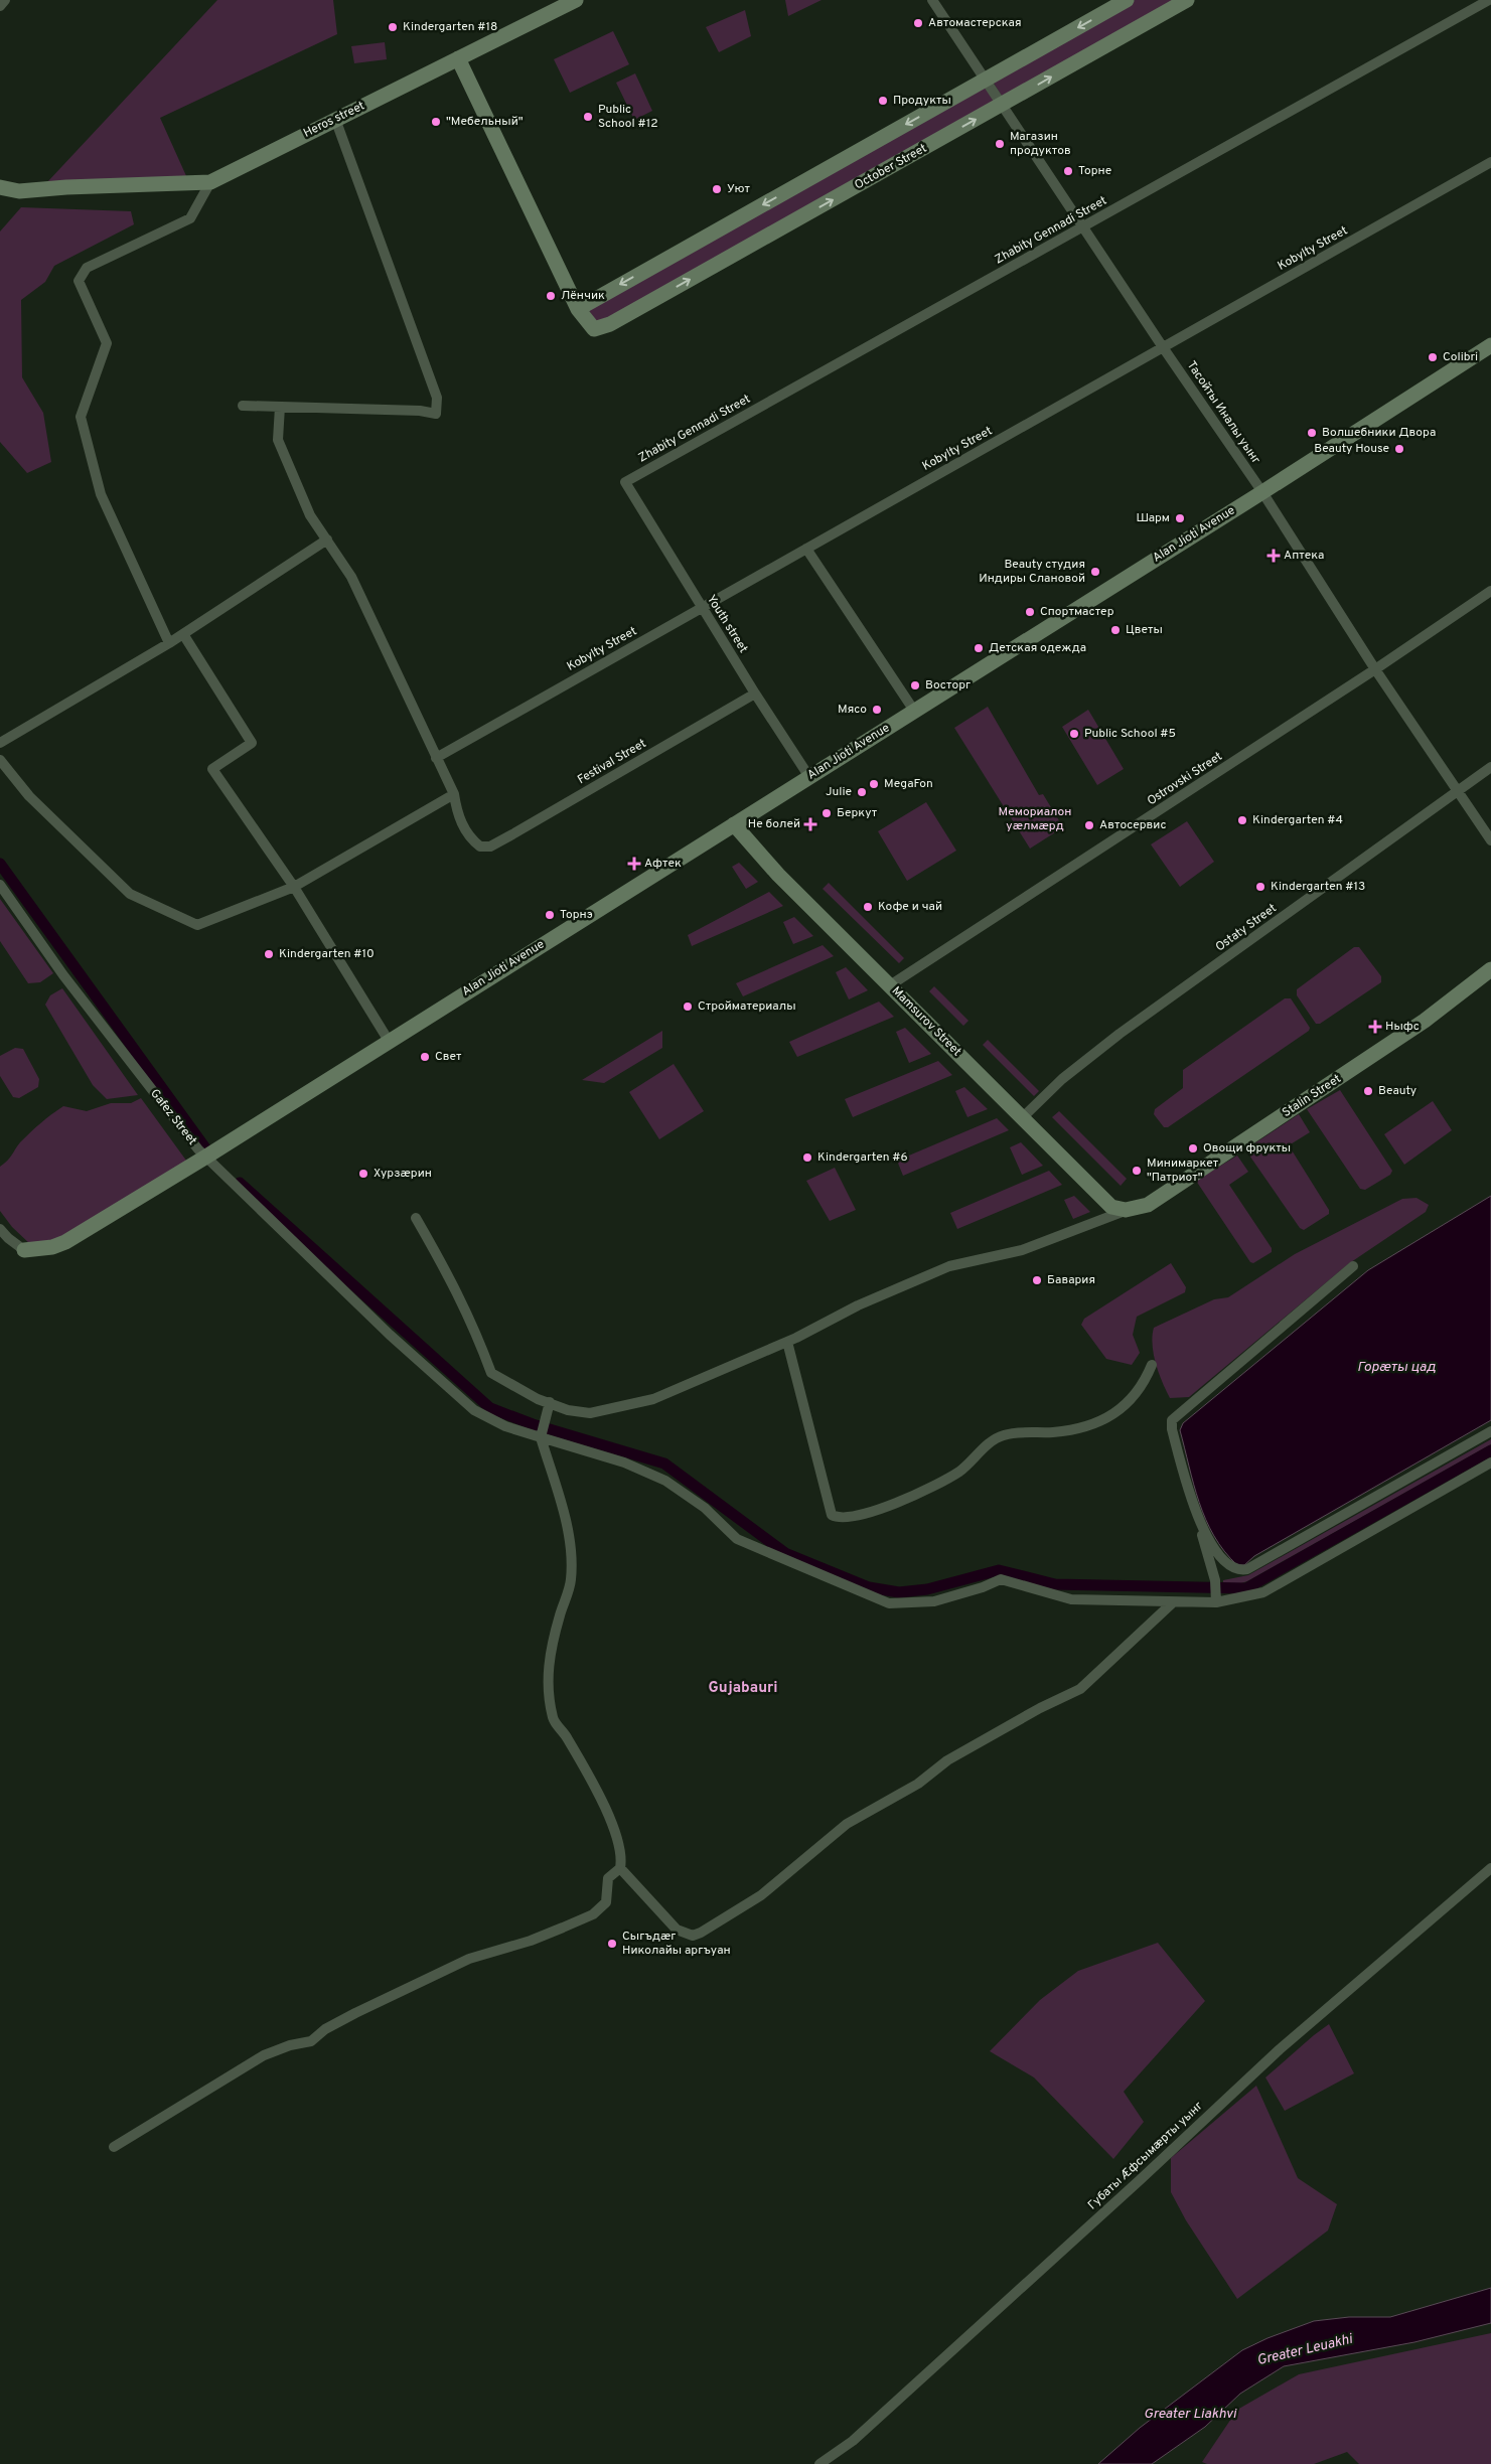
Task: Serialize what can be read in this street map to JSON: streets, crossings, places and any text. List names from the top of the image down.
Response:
{
  "streets": {
    "street": [
      "Heros street",
      "October Street",
      "Zhabity Gennadi Street",
      "Kobylty Street",
      "Тасойты Иналы уынг",
      "Alan Jioti Avenue",
      "Youth street",
      "Festival Street",
      "Ostrovski Street",
      "Ostaty Street",
      "Mamsurov Street",
      "Stalin Street",
      "Gafez Street",
      "Губаты Æфсымæрты уынг"
    ]
  },
  "crossings": [
    ["October Street", "Тасойты Иналы уынг"],
    ["Zhabity Gennadi Street", "Тасойты Иналы уынг"],
    ["Zhabity Gennadi Street", "Youth street"],
    ["Kobylty Street", "Тасойты Иналы уынг"],
    ["Kobylty Street", "Youth street"],
    ["Тасойты Иналы уынг", "Alan Jioti Avenue"],
    ["Тасойты Иналы уынг", "Ostrovski Street"],
    ["Тасойты Иналы уынг", "Ostaty Street"],
    ["Alan Jioti Avenue", "Youth street"],
    ["Alan Jioti Avenue", "Mamsurov Street"],
    ["Alan Jioti Avenue", "Gafez Street"],
    ["Youth street", "Festival Street"],
    ["Ostrovski Street", "Mamsurov Street"],
    ["Ostaty Street", "Mamsurov Street"],
    ["Mamsurov Street", "Stalin Street"]
  ],
  "districts": ["Gujabauri"],
  "water": ["Горӕты цад", "Greater Leuakhi", "Greater Liakhvi"],
  "parks": ["Мемориалон уæлмæрд"],
  "places": {
    "other": [
      "Автомастерская",
      "Kindergarten #18",
      "Продукты",
      "Public School #12",
      "\"Мебельный\"",
      "Магазин продуктов",
      "Торне",
      "Уют",
      "Лёнчик",
      "Colibri",
      "Волшебники Двора",
      "Beauty House",
      "Шарм",
      "Beauty студия Индиры Слановой",
      "Спортмастер",
      "Цветы",
      "Детская одежда",
      "Восторг",
      "Мясо",
      "Public School #5",
      "MegaFon",
      "Julie",
      "Беркут",
      "Kindergarten #4",
      "Автосервис",
      "Kindergarten #13",
      "Кофе и чай",
      "Торнэ",
      "Kindergarten #10",
      "Стройматериалы",
      "Свет",
      "Beauty",
      "Овощи фрукты",
      "Kindergarten #6",
      "Минимаркет \"Патриот\"",
      "Хурзæрин",
      "Бавария",
      "Сыгъдæг Николайы аргъуан"
    ],
    "health": [
      "Аптека",
      "Не болей",
      "Афтек",
      "Ныфс"
    ]
  }
}
